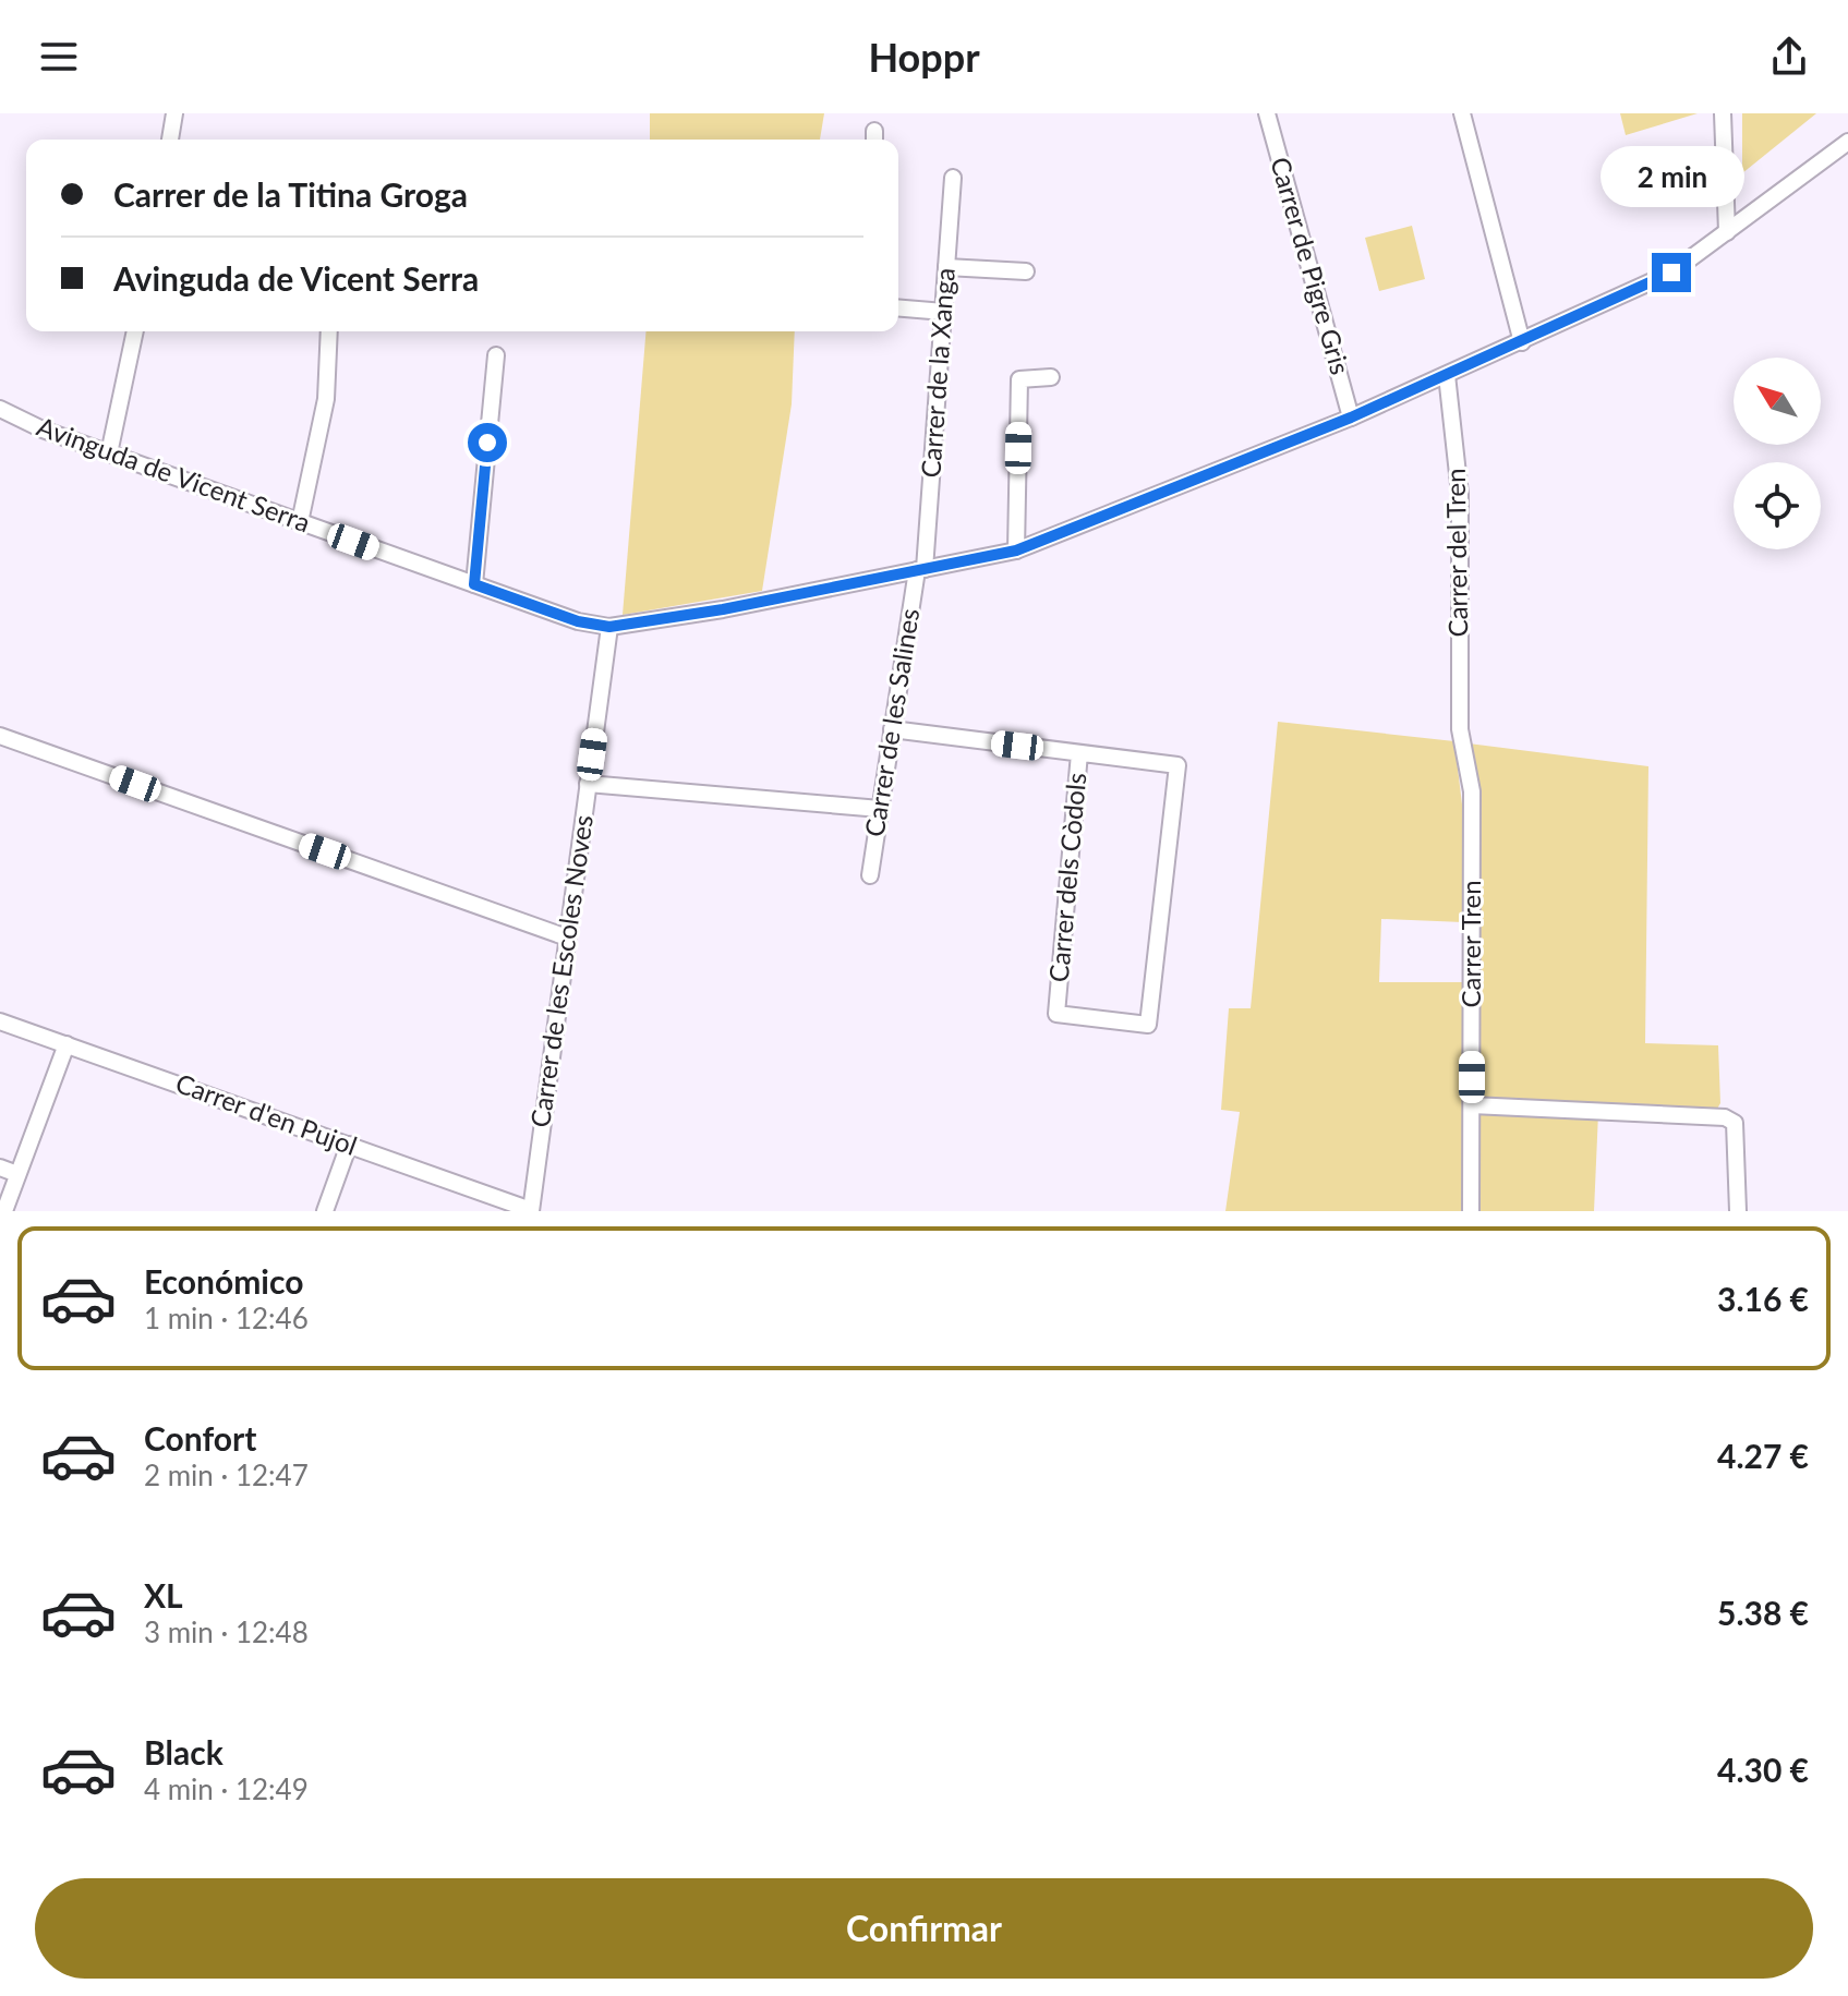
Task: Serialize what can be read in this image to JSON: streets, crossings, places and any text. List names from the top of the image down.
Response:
{
  "streets": {
    "street": [
      "Carrer de Pigre Gris",
      "Carrer de la Xanga",
      "Avinguda de Vicent Serra",
      "Carrer del Tren",
      "Carrer de les Salines",
      "Carrer dels Còdols",
      "Carrer Tren",
      "Carrer de les Escoles Noves",
      "Carrer d'en Pujol"
    ]
  },
  "crossings": [
    ["Carrer de Pigre Gris", "Avinguda de Vicent Serra"],
    ["Carrer de la Xanga", "Avinguda de Vicent Serra"],
    ["Carrer de la Xanga", "Carrer de les Salines"],
    ["Avinguda de Vicent Serra", "Carrer del Tren"],
    ["Avinguda de Vicent Serra", "Carrer de les Salines"],
    ["Avinguda de Vicent Serra", "Carrer de les Escoles Noves"],
    ["Carrer del Tren", "Carrer Tren"],
    ["Carrer de les Escoles Noves", "Carrer d'en Pujol"]
  ],
  "north": "top left",
  "page": {
    "header": "Hoppr",
    "banner": ["Carrer de la Titina Groga", "Avinguda de Vicent Serra"],
    "bubble": "2 min",
    "list": [
      {
        "name": "Económico",
        "note": "1 min · 12:46",
        "value": "3.16 €"
      },
      {
        "name": "Confort",
        "note": "2 min · 12:47",
        "value": "4.27 €"
      },
      {
        "name": "XL",
        "note": "3 min · 12:48",
        "value": "5.38 €"
      },
      {
        "name": "Black",
        "note": "4 min · 12:49",
        "value": "4.30 €"
      }
    ],
    "buttons": "Confirmar"
  }
}
